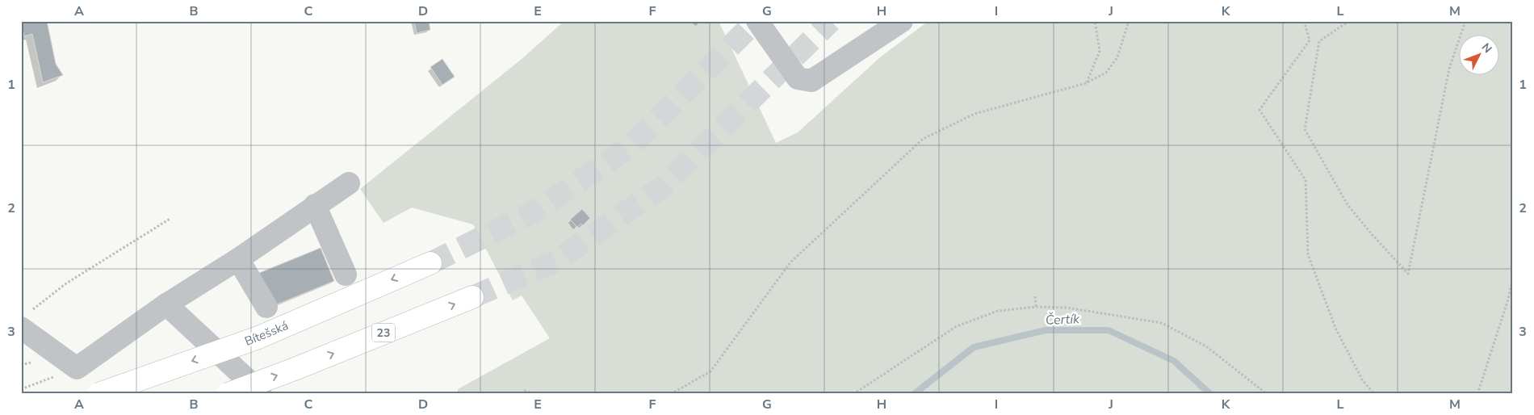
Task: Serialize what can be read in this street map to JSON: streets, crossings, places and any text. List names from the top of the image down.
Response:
{
  "streets": {
    "highway": ["23", "Bítešská"]
  },
  "water": ["Čertík"],
  "north": "top right",
  "grid": {
    "columns": [
      "A",
      "B",
      "C",
      "D",
      "E",
      "F",
      "G",
      "H",
      "I",
      "J",
      "K",
      "L",
      "M"
    ],
    "rows": ["1", "2", "3"]
  }
}
